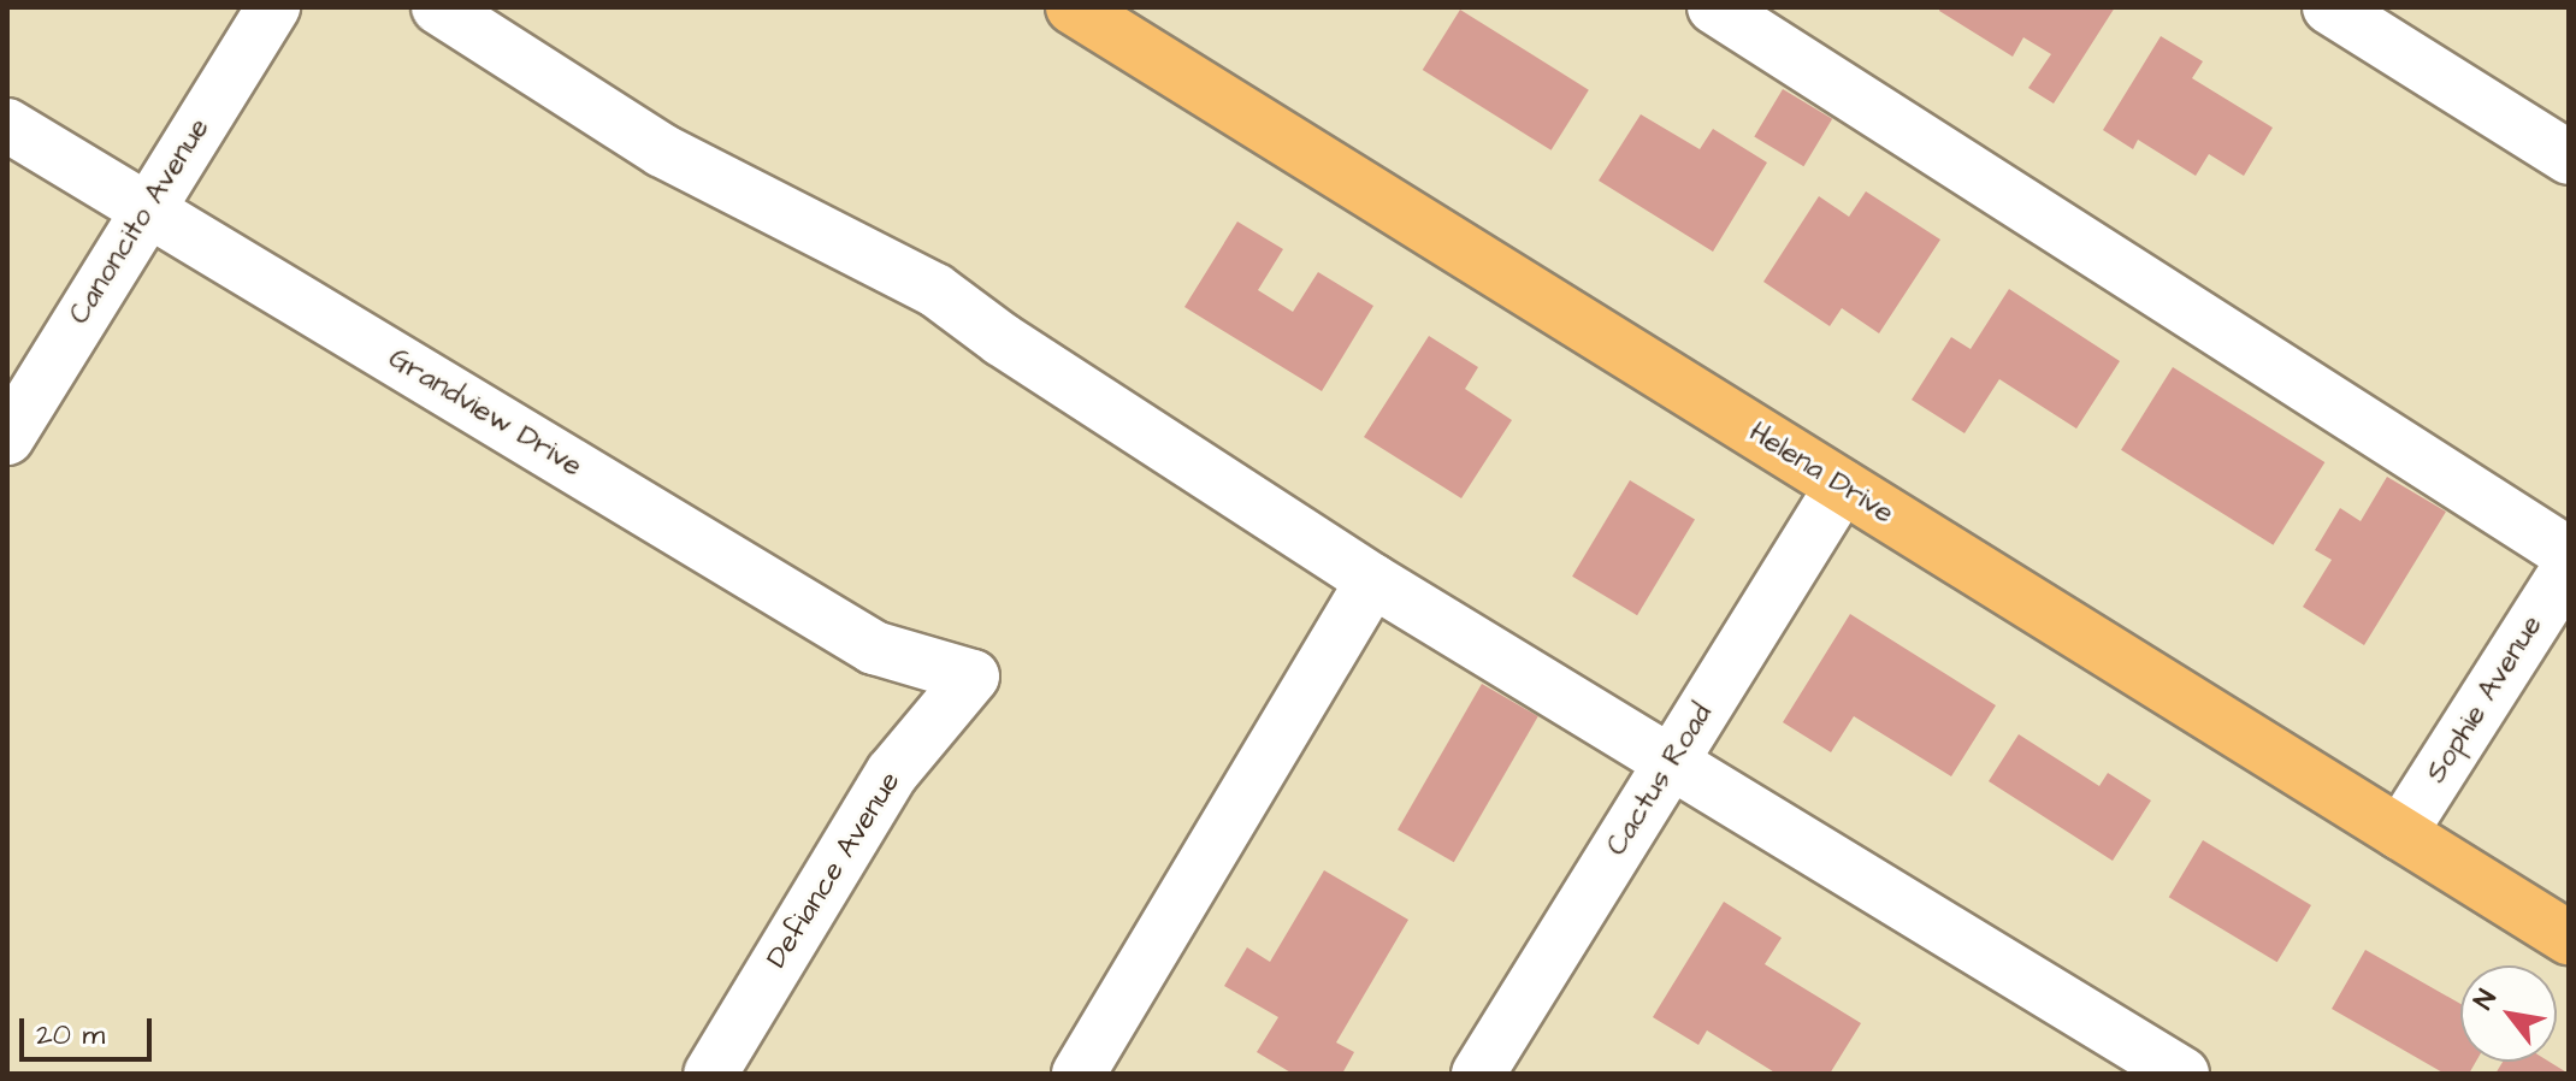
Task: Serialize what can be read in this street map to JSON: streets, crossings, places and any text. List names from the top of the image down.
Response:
{
  "streets": {
    "main road": ["Helena Drive"],
    "street": [
      "Canoncito Avenue",
      "Grandview Drive",
      "Sophie Avenue",
      "Cactus Road",
      "Defiance Avenue"
    ]
  },
  "crossings": [
    ["Canoncito Avenue", "Grandview Drive"],
    ["Grandview Drive", "Defiance Avenue"],
    ["Helena Drive", "Sophie Avenue"],
    ["Helena Drive", "Cactus Road"]
  ],
  "scale_bar": "20 m",
  "north": "top left"
}
